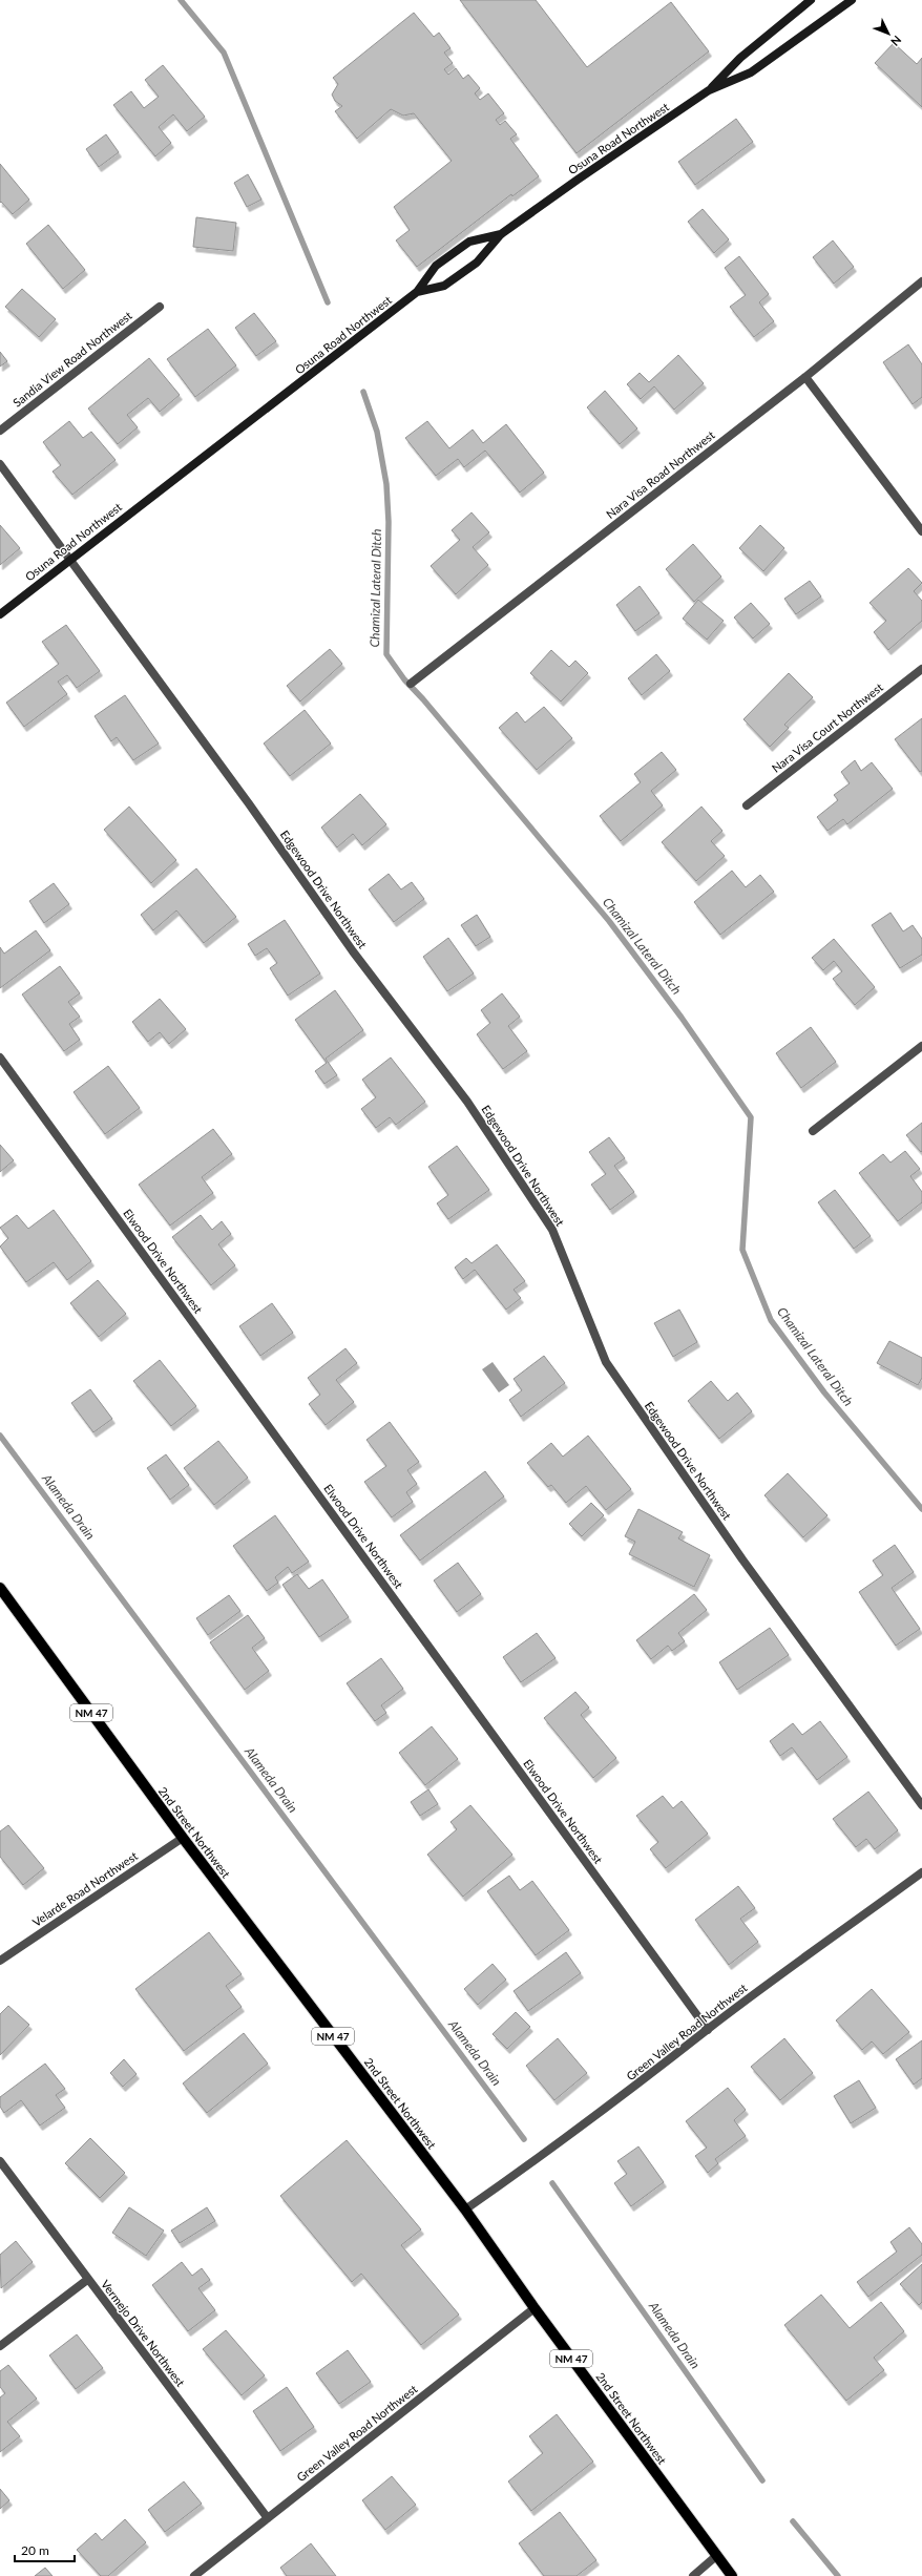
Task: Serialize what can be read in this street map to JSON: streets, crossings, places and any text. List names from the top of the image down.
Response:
{
  "streets": {
    "main road": ["Osuna Road Northwest", "NM 47", "2nd Street Northwest"],
    "street": [
      "Sandia View Road Northwest",
      "Nara Visa Road Northwest",
      "Nara Visa Court Northwest",
      "Edgewood Drive Northwest",
      "Elwood Drive Northwest",
      "Velarde Road Northwest",
      "Green Valley Road Northwest",
      "Vermejo Drive Northwest"
    ]
  },
  "crossings": [
    ["Osuna Road Northwest", "Edgewood Drive Northwest"],
    ["Elwood Drive Northwest", "Green Valley Road Northwest"],
    ["2nd Street Northwest", "Velarde Road Northwest"],
    ["2nd Street Northwest", "Green Valley Road Northwest"],
    ["Green Valley Road Northwest", "Vermejo Drive Northwest"]
  ],
  "water": ["Chamizal Lateral Ditch", "Alameda Drain"],
  "scale_bar": "20 m",
  "north": "bottom right"
}
